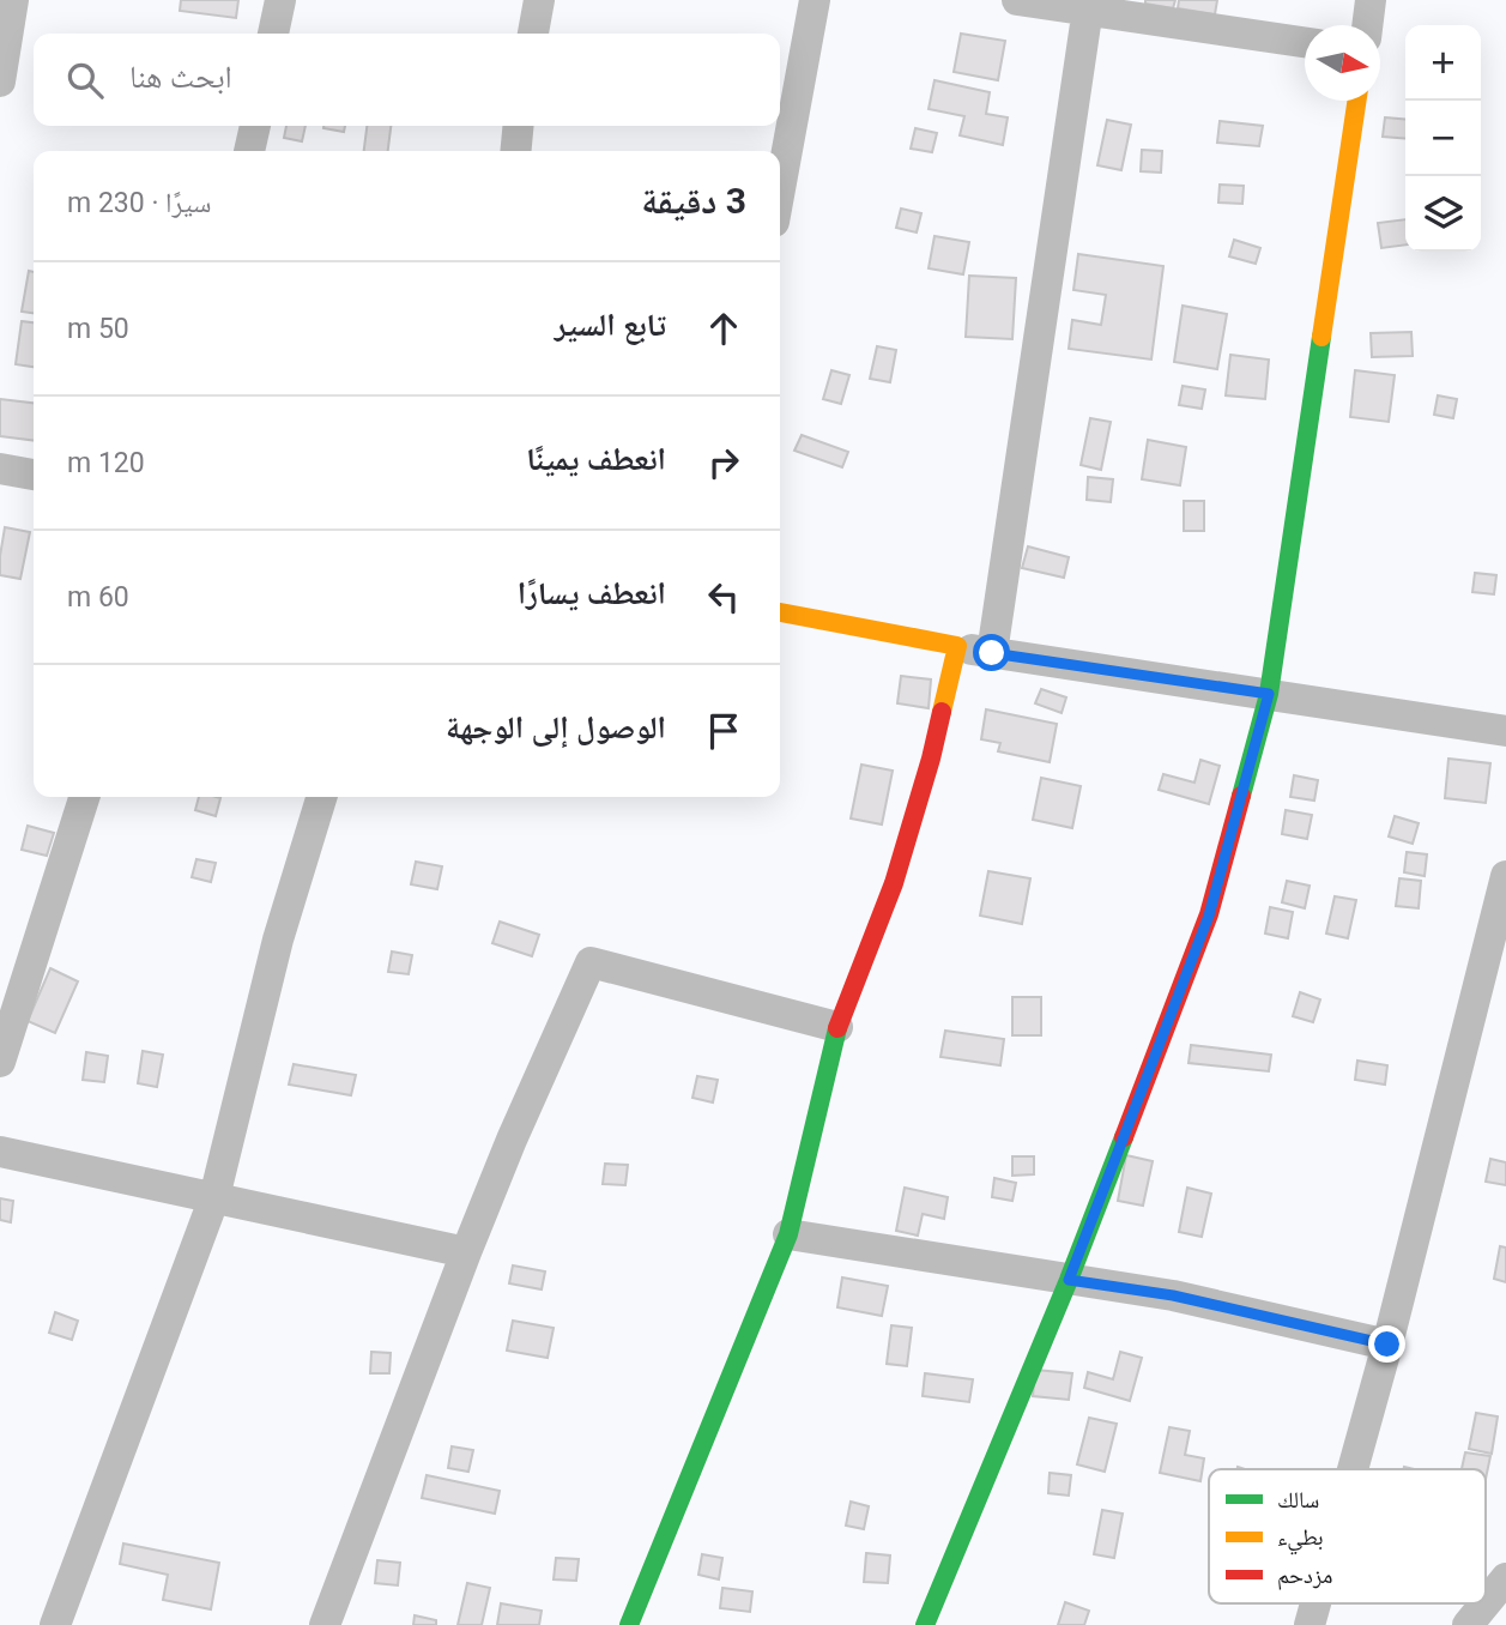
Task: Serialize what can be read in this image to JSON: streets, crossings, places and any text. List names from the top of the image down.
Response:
{
  "legend": ["سالك", "بطيء", "مزدحم"],
  "north": "right",
  "page": {
    "map_buttons": ["+", "−"],
    "search": "ابحث هنا",
    "heading": ["3 دقيقة", "سيرًا · 230 m"],
    "list": [
      ["تابع السير", "50 m"],
      ["انعطف يمينًا", "120 m"],
      ["انعطف يسارًا", "60 m"],
      "الوصول إلى الوجهة"
    ]
  }
}
